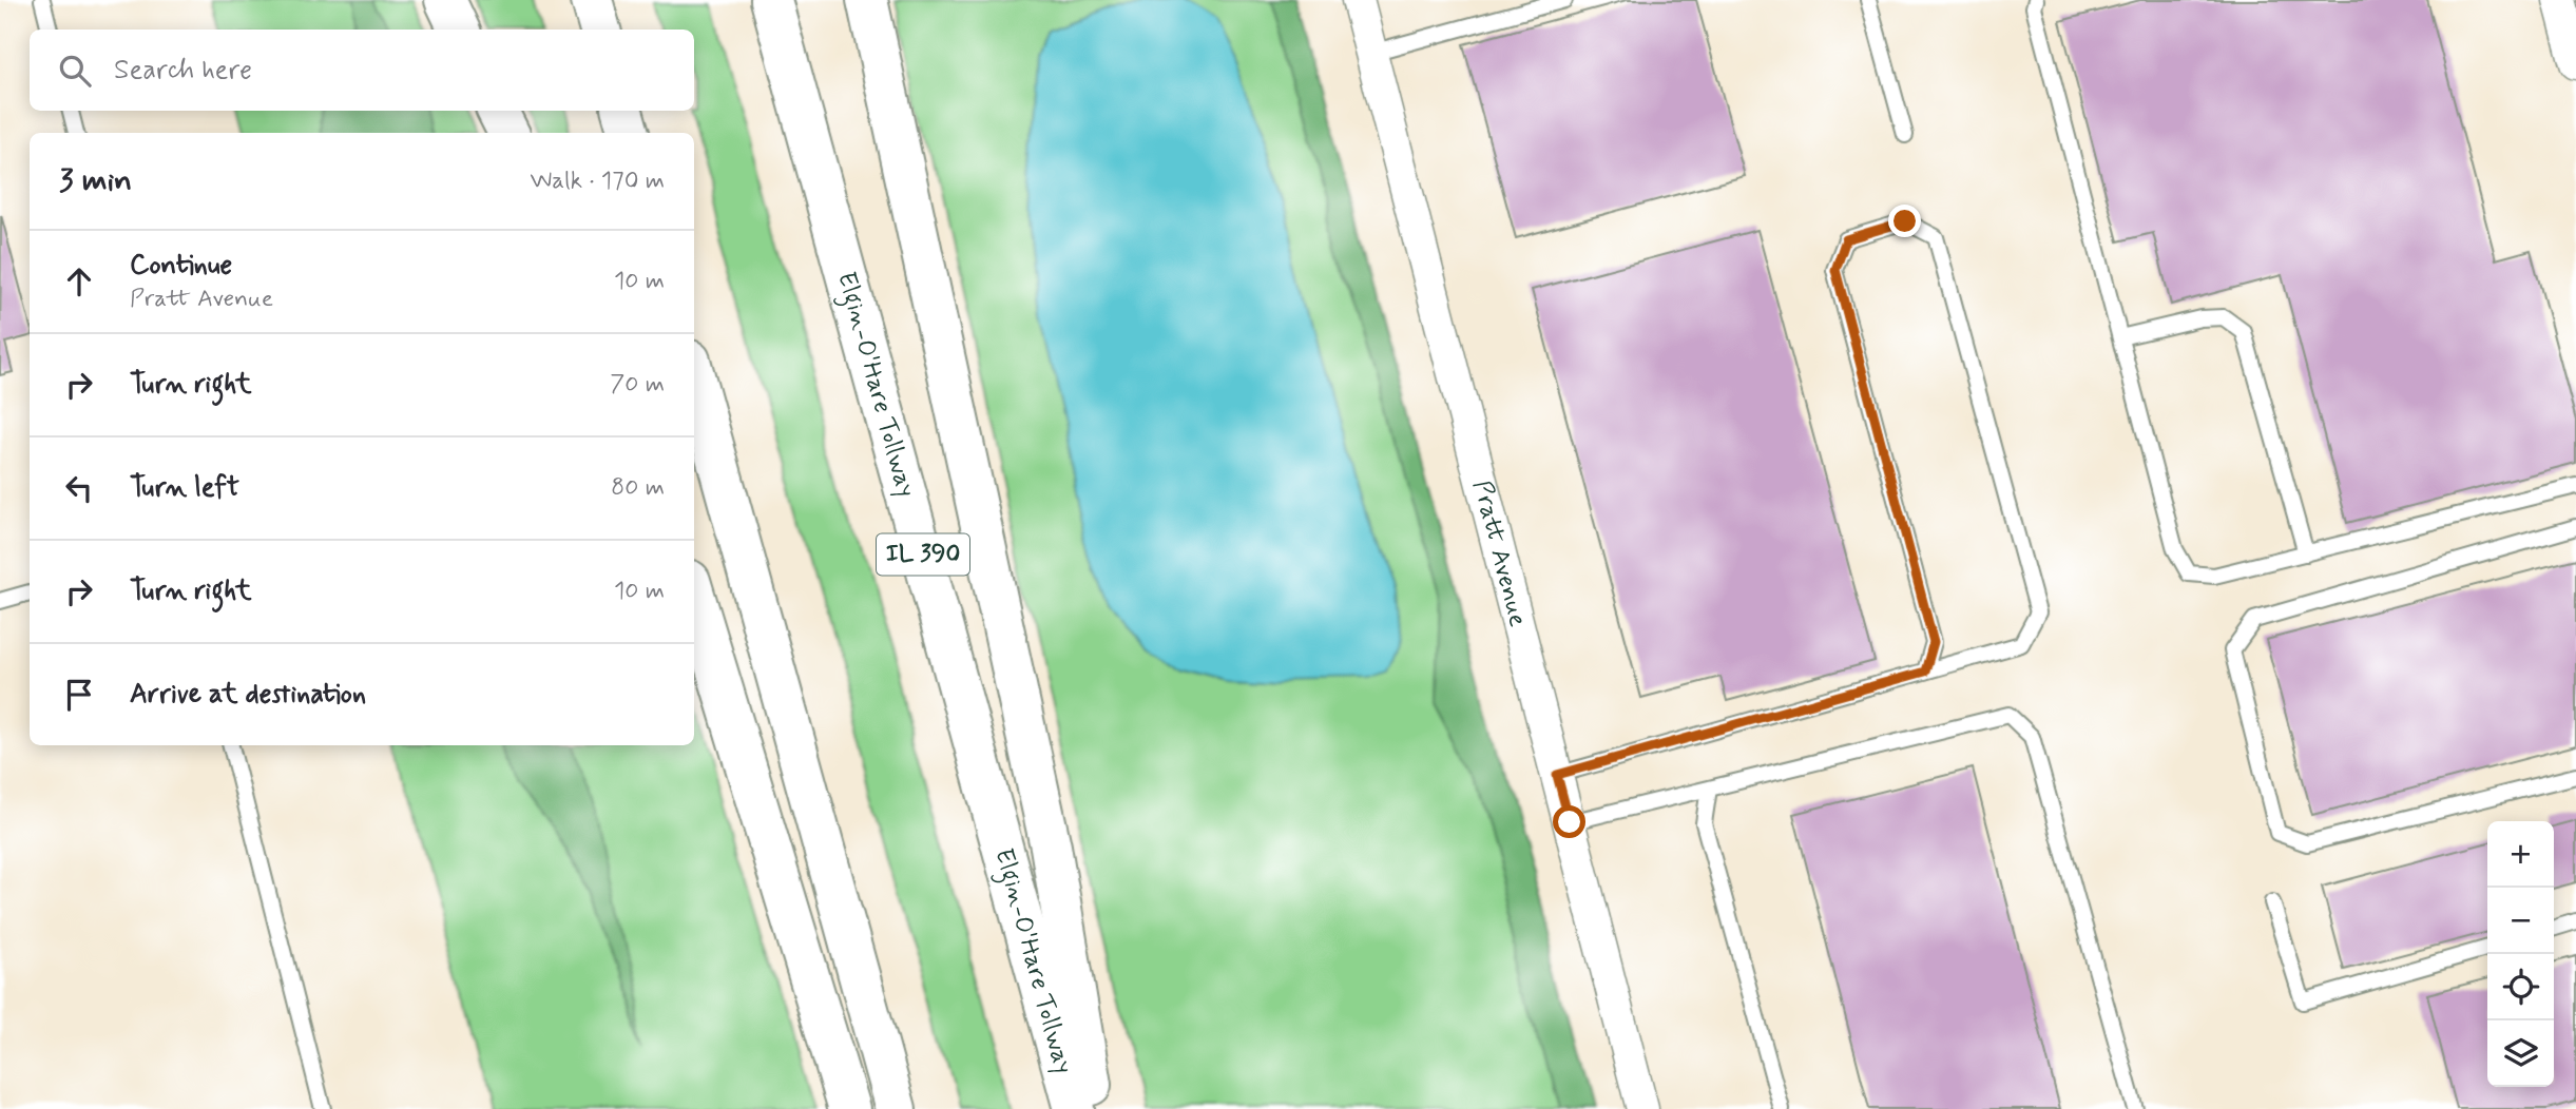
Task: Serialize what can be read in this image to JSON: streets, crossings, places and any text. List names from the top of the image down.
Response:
{
  "streets": {
    "highway": ["Elgin-O'Hare Tollway", "IL 390"],
    "street": ["Pratt Avenue"]
  },
  "page": {
    "search": "Search here",
    "heading": ["3 min", "Walk · 170 m"],
    "list": [
      ["Continue", "Pratt Avenue", "10 m"],
      ["Turn right", "70 m"],
      ["Turn left", "80 m"],
      ["Turn right", "10 m"],
      "Arrive at destination"
    ],
    "map_buttons": ["+", "−"]
  }
}
